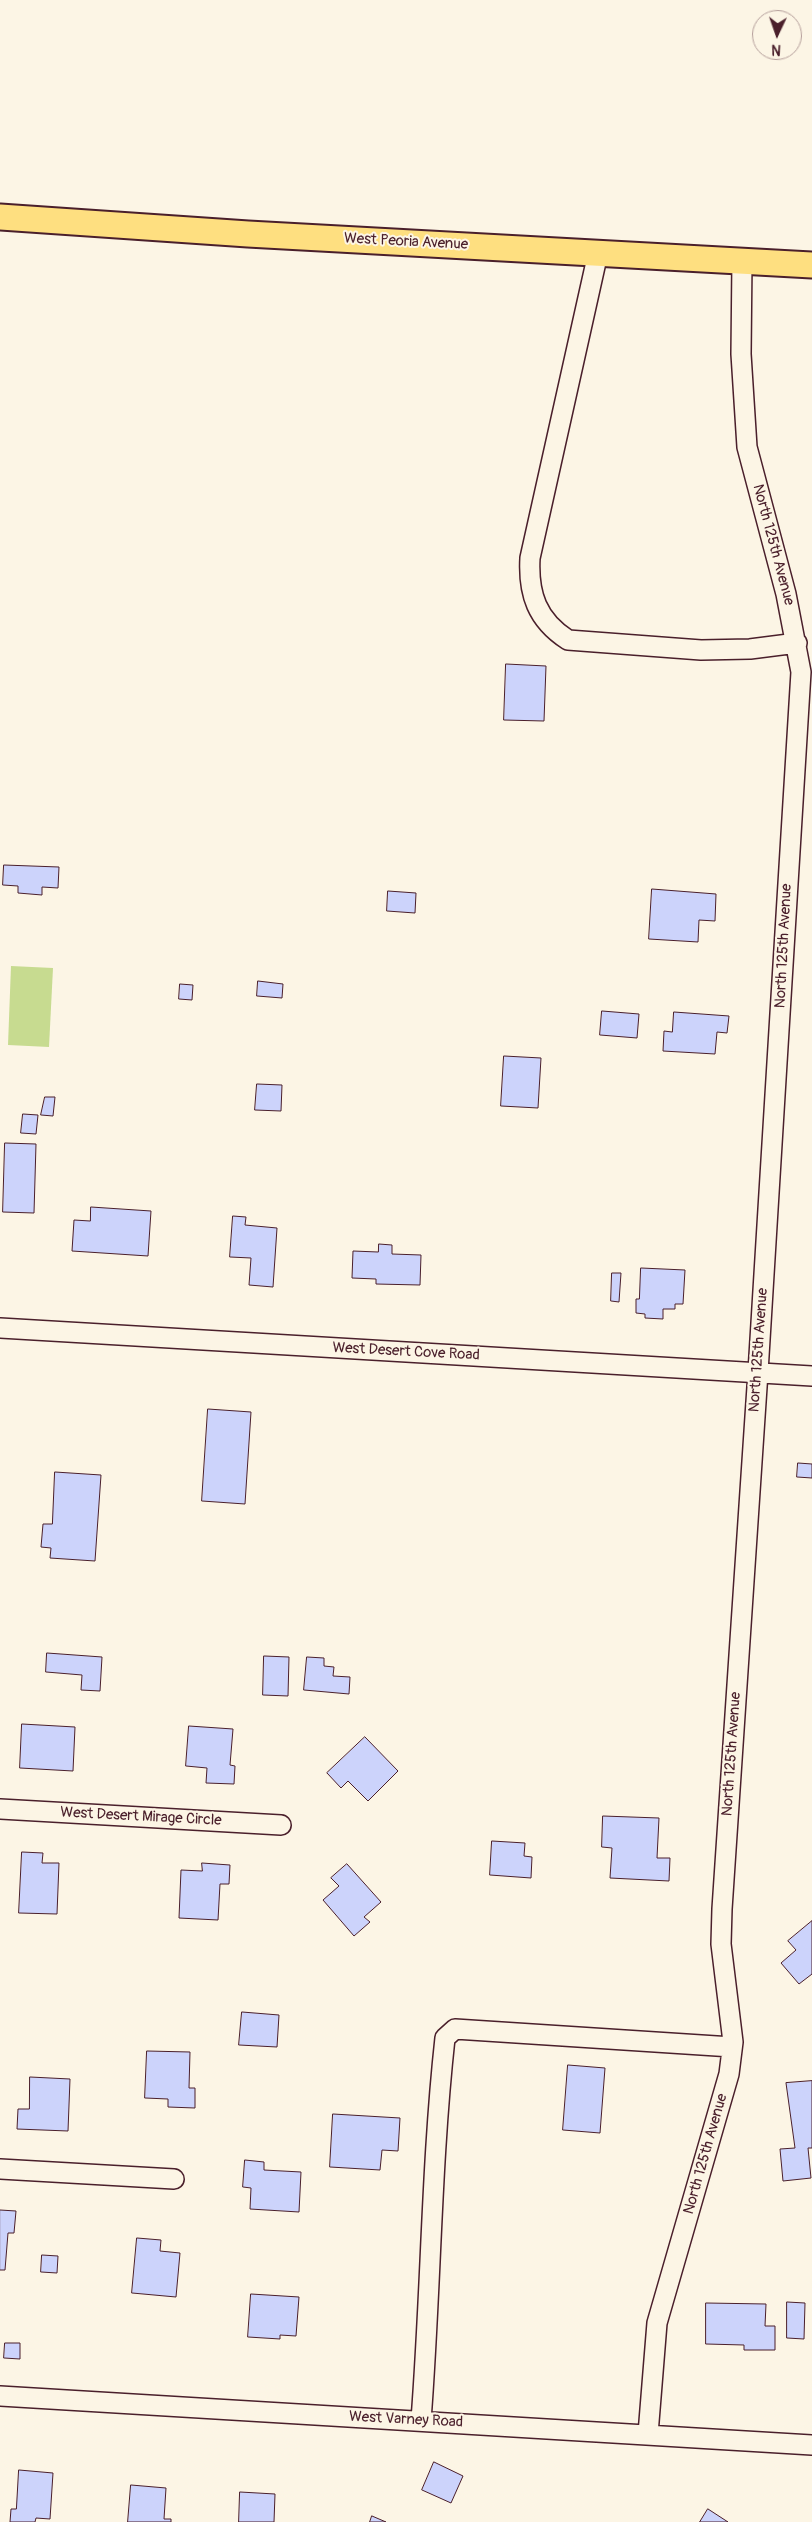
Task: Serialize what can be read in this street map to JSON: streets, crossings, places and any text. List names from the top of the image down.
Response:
{
  "streets": {
    "main road": ["West Peoria Avenue"],
    "street": [
      "North 125th Avenue",
      "West Desert Cove Road",
      "West Desert Mirage Circle",
      "West Varney Road"
    ]
  },
  "crossings": [
    ["West Peoria Avenue", "North 125th Avenue"],
    ["North 125th Avenue", "West Desert Cove Road"],
    ["North 125th Avenue", "West Varney Road"]
  ],
  "north": "bottom"
}
